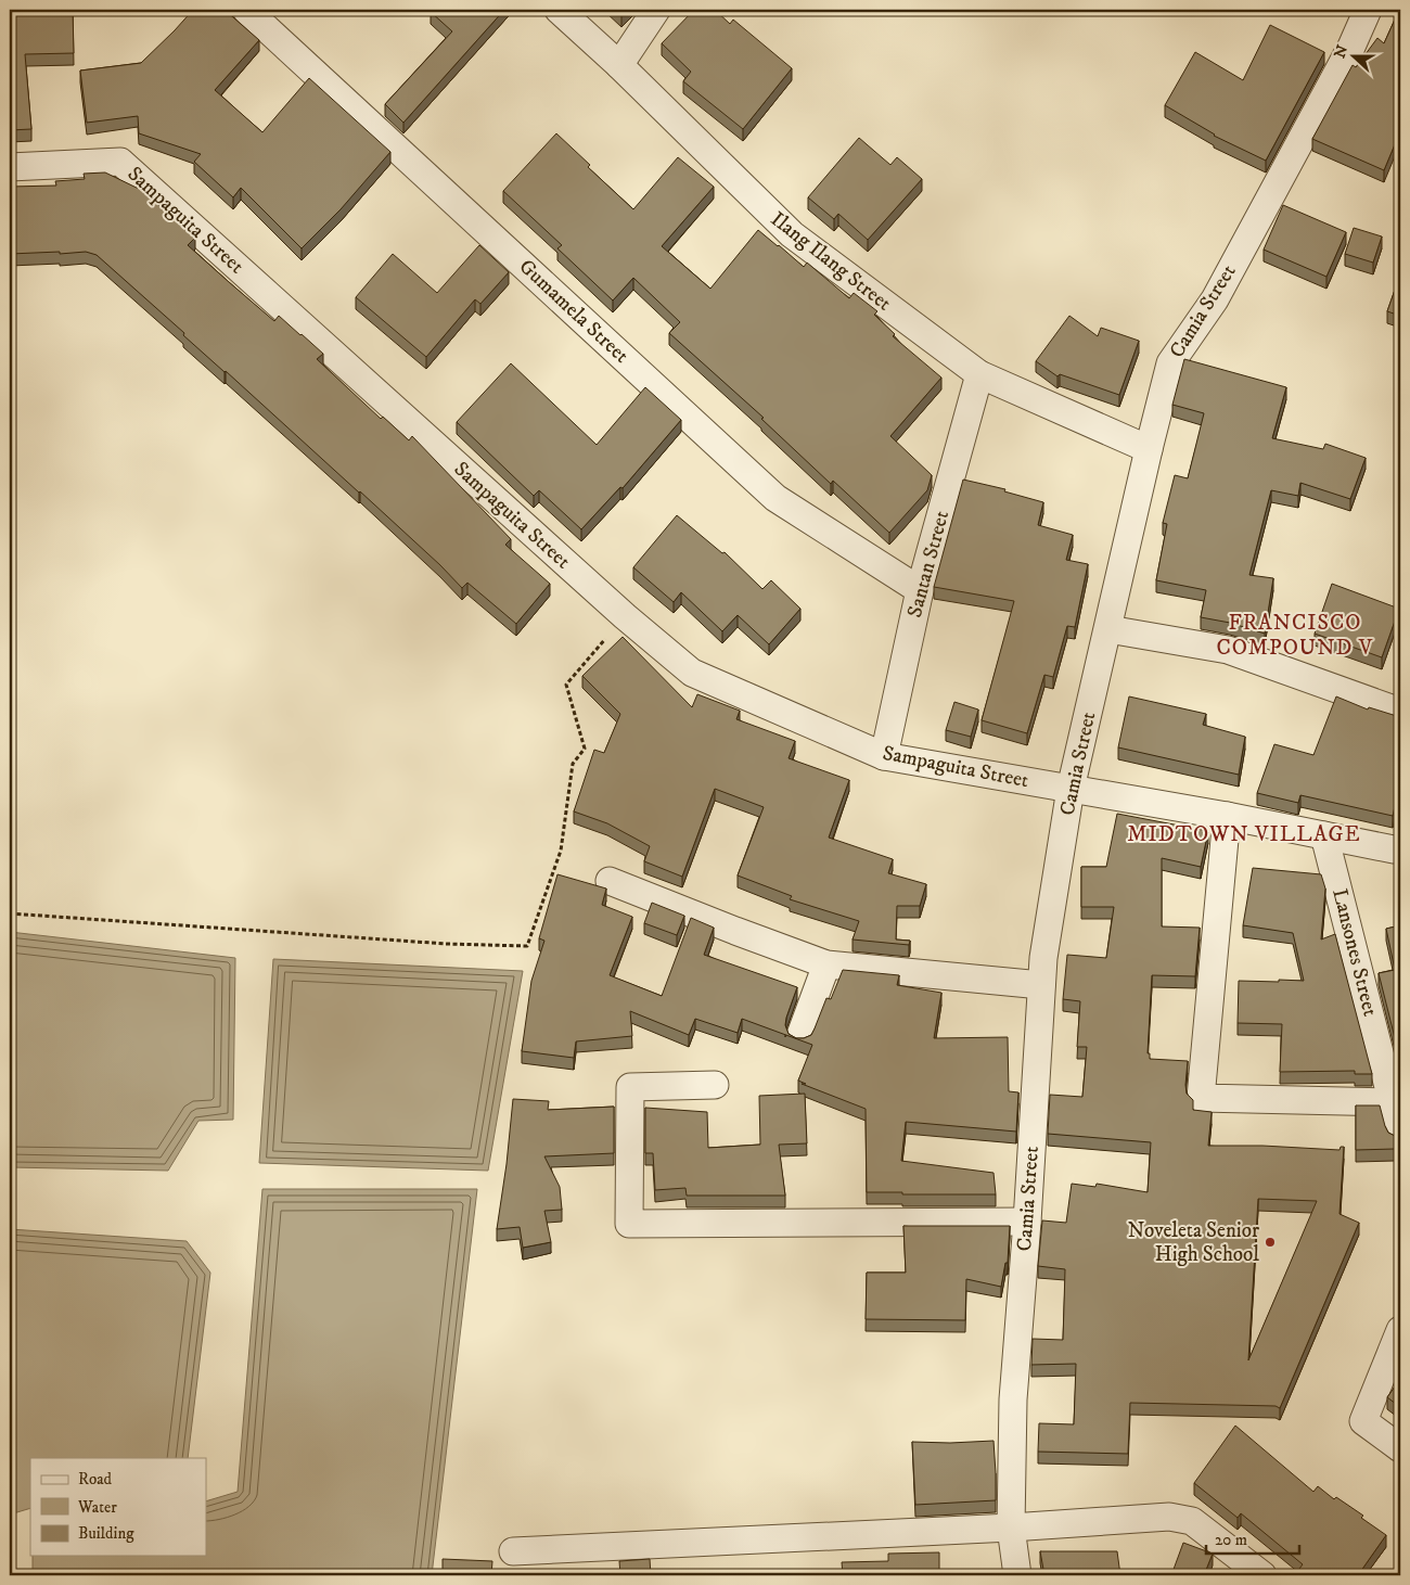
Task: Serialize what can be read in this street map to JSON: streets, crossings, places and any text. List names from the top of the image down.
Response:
{
  "streets": {
    "street": [
      "Sampaguita Street",
      "Ilang Ilang Street",
      "Gumamela Street",
      "Camia Street",
      "Santan Street",
      "Lansones Street"
    ]
  },
  "crossings": [
    ["Sampaguita Street", "Camia Street"],
    ["Sampaguita Street", "Santan Street"],
    ["Sampaguita Street", "Lansones Street"],
    ["Ilang Ilang Street", "Camia Street"],
    ["Ilang Ilang Street", "Santan Street"],
    ["Gumamela Street", "Santan Street"]
  ],
  "districts": ["FRANCISCO COMPOUND V", "MIDTOWN VILLAGE"],
  "places": ["Noveleta Senior High School"],
  "legend": ["Road", "Water", "Building"],
  "scale_bar": "20 m",
  "north": "left"
}
